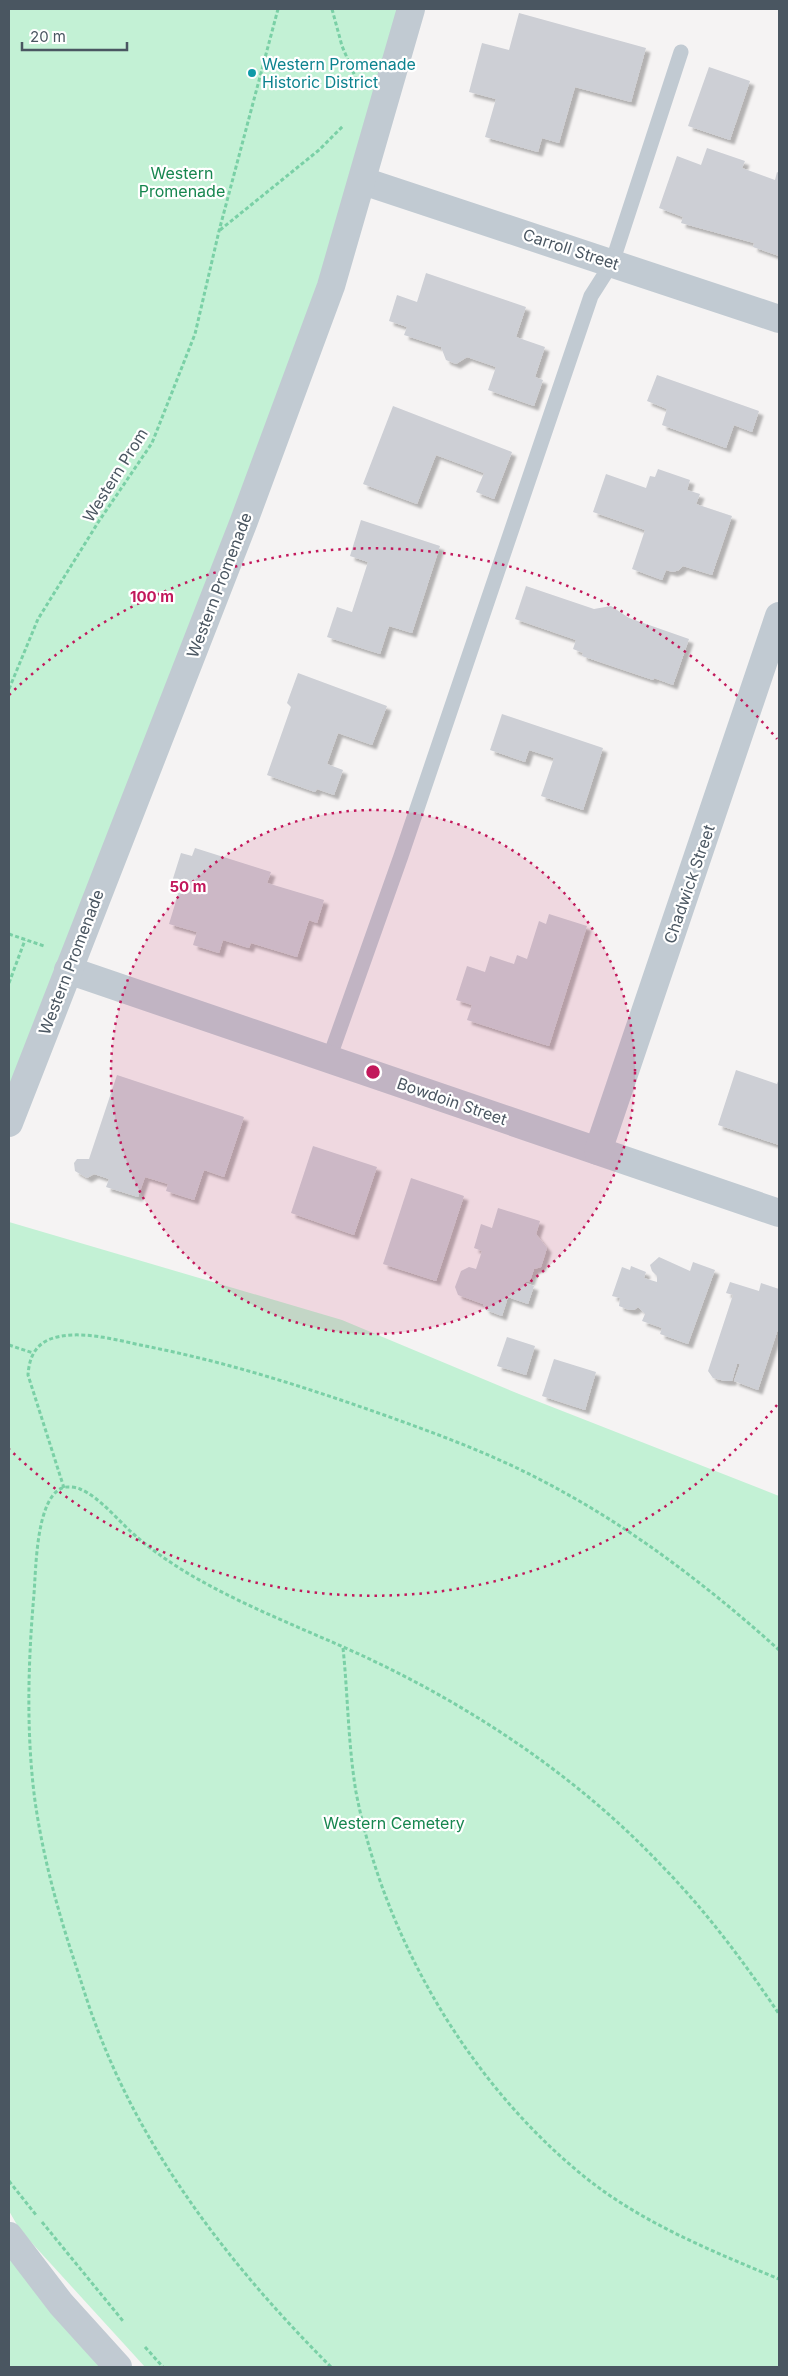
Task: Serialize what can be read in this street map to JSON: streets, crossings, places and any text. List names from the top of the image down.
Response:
{
  "streets": {
    "street": [
      "Carroll Street",
      "Western Promenade",
      "Chadwick Street",
      "Bowdoin Street"
    ],
    "path": ["Western Prom"]
  },
  "crossings": [
    ["Carroll Street", "Western Promenade"],
    ["Western Promenade", "Bowdoin Street"],
    ["Chadwick Street", "Bowdoin Street"]
  ],
  "parks": ["Western Promenade", "Western Cemetery"],
  "places": ["Western Promenade Historic District"],
  "scale_bar": "20 m",
  "rings": ["100 m", "50 m"]
}
